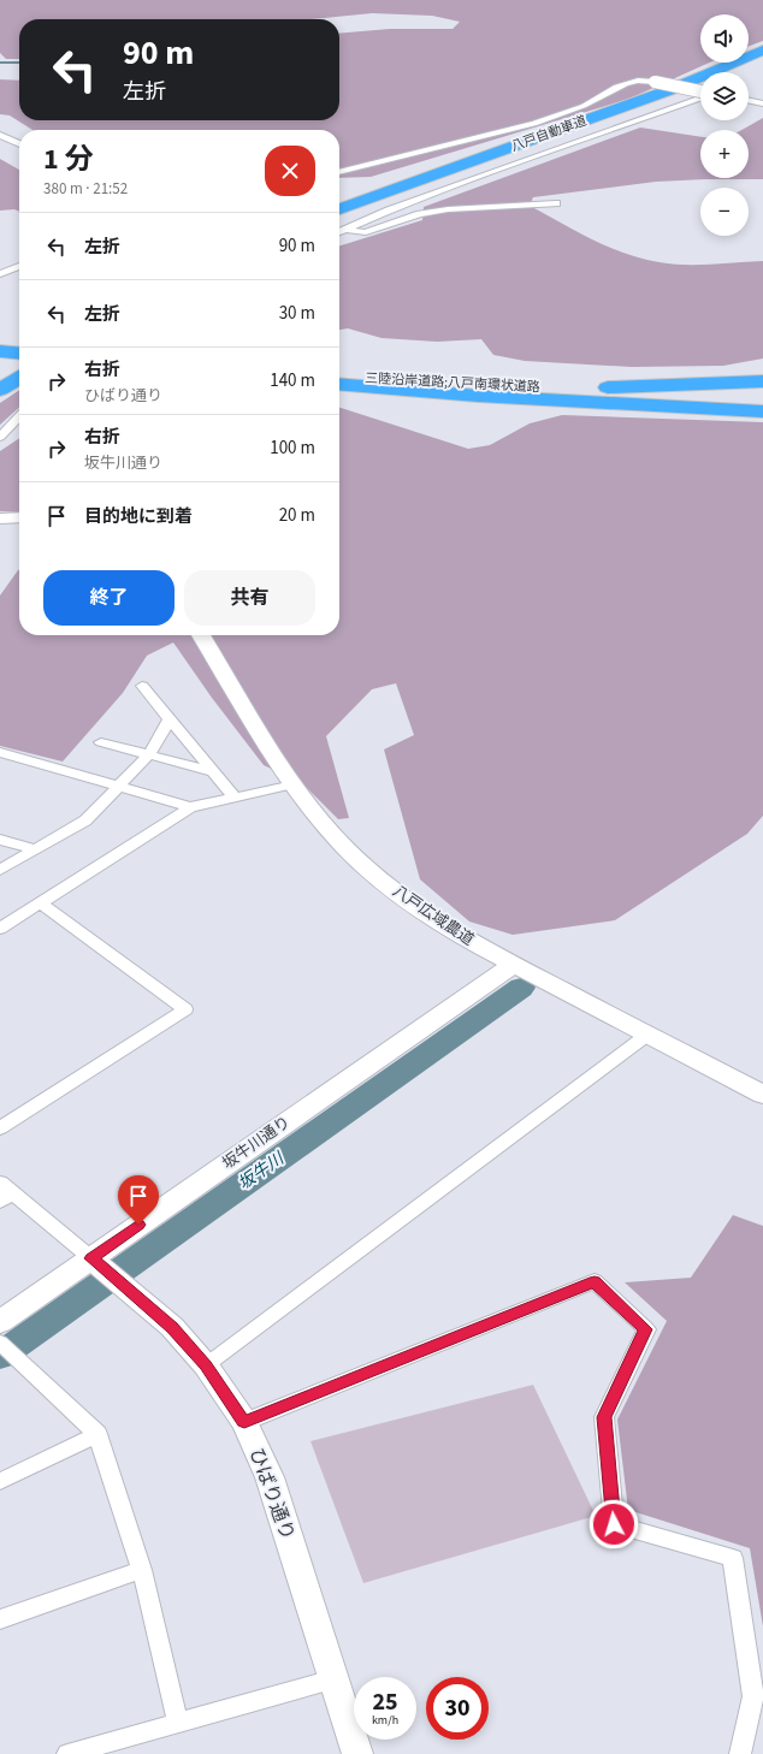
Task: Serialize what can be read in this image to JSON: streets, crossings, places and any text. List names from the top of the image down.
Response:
{
  "streets": {
    "highway": ["八戸自動車道", "三陸沿岸道路;八戸南環状道路"],
    "street": ["八戸広域農道", "坂牛川通り", "ひばり通り"]
  },
  "crossings": [
    ["八戸広域農道", "坂牛川通り"],
    ["坂牛川通り", "ひばり通り"]
  ],
  "water": ["坂牛川"],
  "page": {
    "map_buttons": ["+", "−"],
    "turn": ["90 m", "左折"],
    "heading": ["1 分", "380 m · 21:52"],
    "list": [
      {
        "name": "左折",
        "value": "90 m"
      },
      {
        "name": "左折",
        "value": "30 m"
      },
      {
        "name": "右折",
        "note": "ひばり通り",
        "value": "140 m"
      },
      {
        "name": "右折",
        "note": "坂牛川通り",
        "value": "100 m"
      },
      {
        "name": "目的地に到着",
        "value": "20 m"
      }
    ],
    "buttons": ["終了", "共有"],
    "speed": "25 km/h",
    "limit": "30"
  }
}
